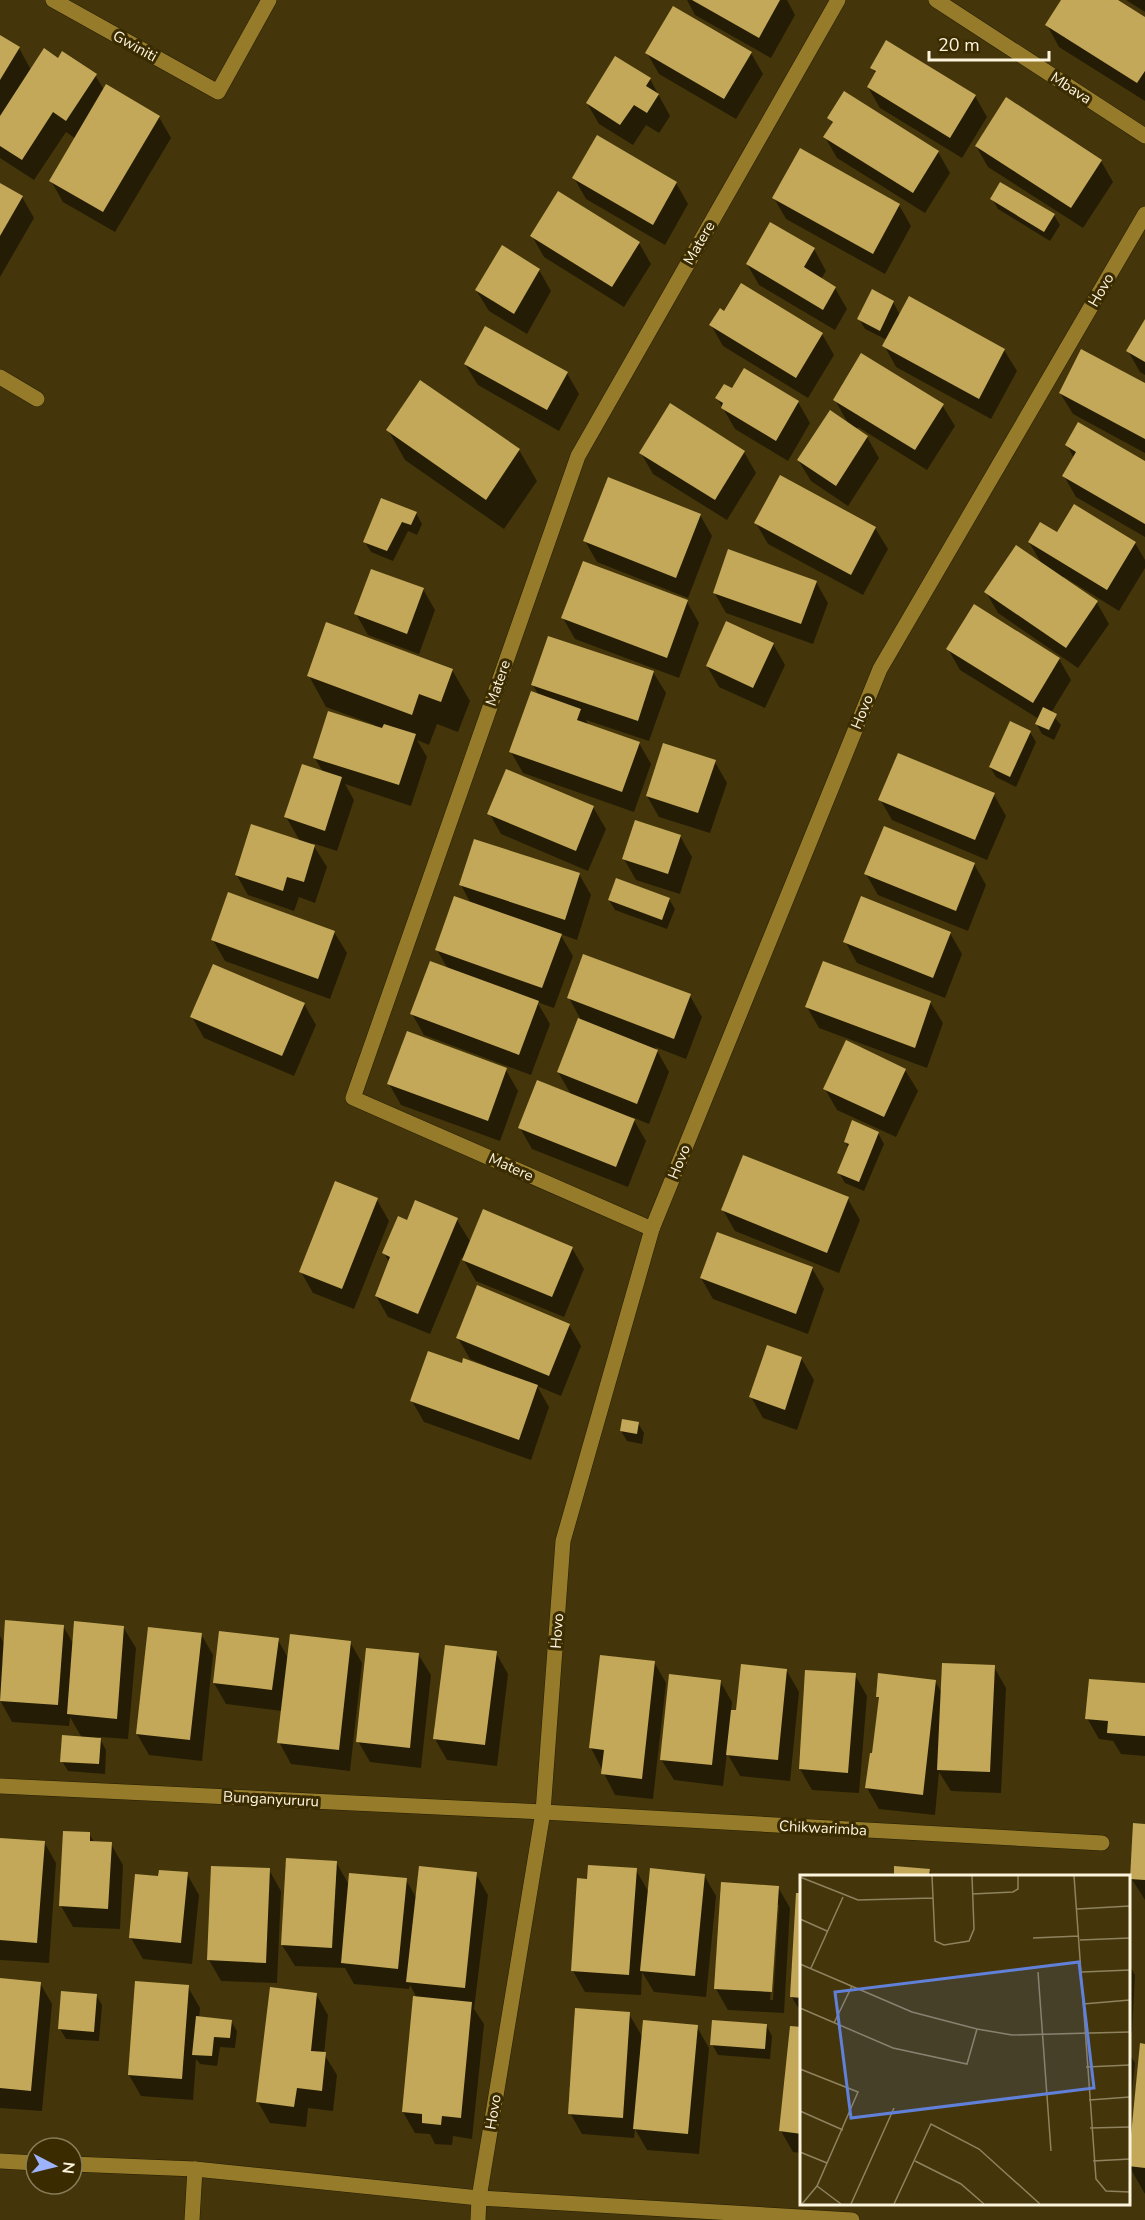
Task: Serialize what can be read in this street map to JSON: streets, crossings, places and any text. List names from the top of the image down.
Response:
{
  "streets": {
    "street": [
      "Gwiniti",
      "Mbava",
      "Matere",
      "Hovo",
      "Bunganyururu",
      "Chikwarimba"
    ]
  },
  "crossings": [
    ["Matere", "Hovo"],
    ["Hovo", "Bunganyururu"],
    ["Hovo", "Chikwarimba"],
    ["Bunganyururu", "Chikwarimba"]
  ],
  "scale_bar": "20 m",
  "north": "right"
}
